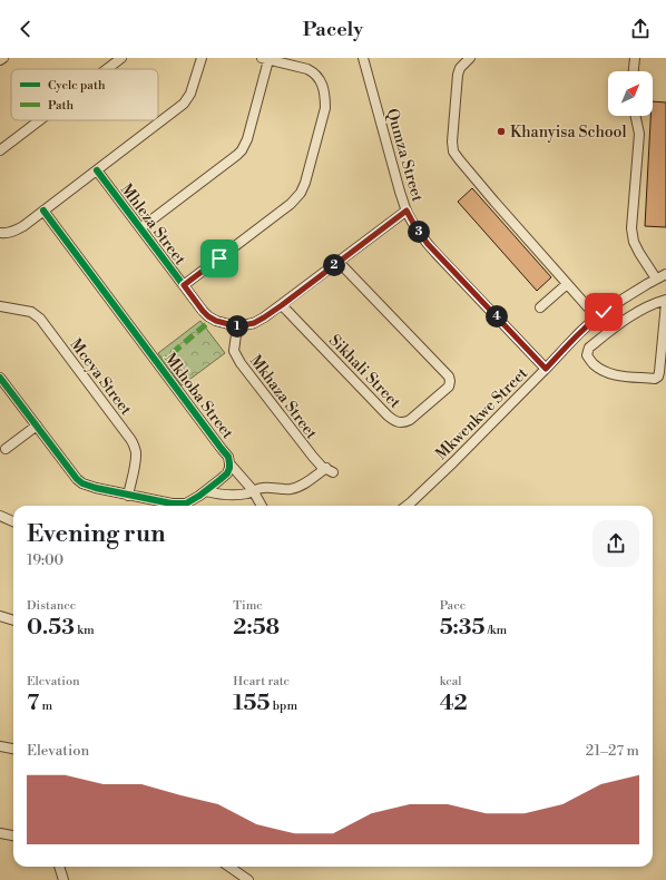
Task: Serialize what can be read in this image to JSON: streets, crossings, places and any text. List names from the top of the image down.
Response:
{
  "streets": {
    "street": [
      "Qumza Street",
      "Mhleza Street",
      "Sikhali Street",
      "Mceya Street",
      "Mkhoba Street",
      "Mkhaza Street",
      "Mkwenkwe Street"
    ]
  },
  "crossings": [
    ["Qumza Street", "Mkwenkwe Street"],
    ["Mhleza Street", "Mkhaza Street"],
    ["Mceya Street", "Mkhoba Street"]
  ],
  "places": ["Khanyisa School"],
  "legend": ["Cycle path", "Path"],
  "north": "top right",
  "page": {
    "header": "Pacely",
    "pins": [
      "3",
      "2",
      "4",
      "1"
    ],
    "heading": ["Evening run", "19:00"],
    "stats": [
      ["Distance", "0.53 km"],
      ["Time", "2:58"],
      ["Pace", "5:35 /km"],
      ["Elevation", "7 m"],
      ["Heart rate", "155 bpm"],
      ["kcal", "42"]
    ],
    "chart": ["Elevation", "21–27 m"]
  }
}
